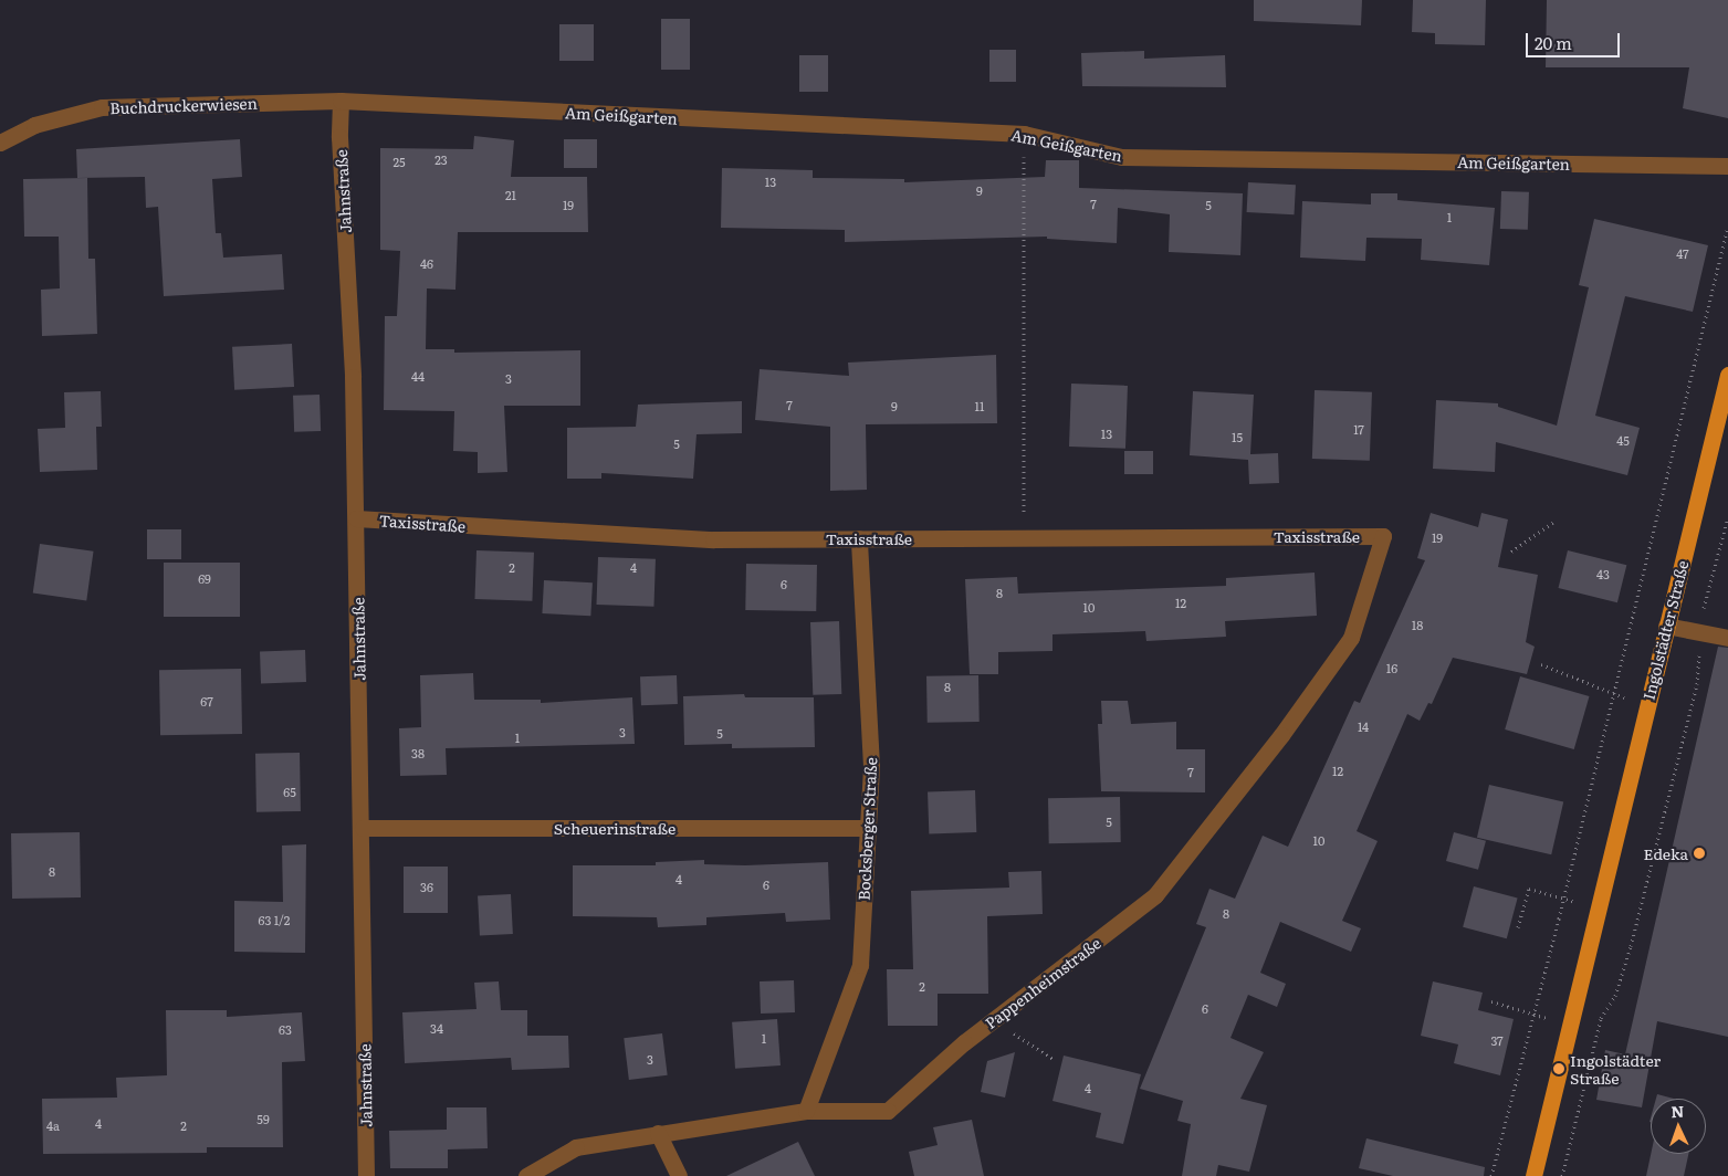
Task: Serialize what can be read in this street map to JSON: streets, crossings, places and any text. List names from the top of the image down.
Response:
{
  "streets": {
    "main road": ["Ingolstädter Straße"],
    "street": [
      "Buchdruckerwiesen",
      "Am Geißgarten",
      "Jahnstraße",
      "Taxisstraße",
      "Scheuerinstraße",
      "Bocksberger Straße",
      "Pappenheimstraße"
    ]
  },
  "crossings": [
    ["Buchdruckerwiesen", "Am Geißgarten"],
    ["Buchdruckerwiesen", "Jahnstraße"],
    ["Am Geißgarten", "Jahnstraße"],
    ["Jahnstraße", "Taxisstraße"],
    ["Jahnstraße", "Scheuerinstraße"],
    ["Taxisstraße", "Bocksberger Straße"],
    ["Taxisstraße", "Pappenheimstraße"],
    ["Scheuerinstraße", "Bocksberger Straße"],
    ["Bocksberger Straße", "Pappenheimstraße"]
  ],
  "places": ["Edeka", "Ingolstädter Straße"],
  "house_numbers": [
    "23",
    "25",
    "13",
    "9",
    "21",
    "7",
    "19",
    "5",
    "1",
    "47",
    "46",
    "44",
    "3",
    "7",
    "9",
    "11",
    "17",
    "13",
    "15",
    "45",
    "5",
    "19",
    "2",
    "4",
    "43",
    "69",
    "6",
    "8",
    "12",
    "10",
    "18",
    "16",
    "8",
    "67",
    "14",
    "3",
    "5",
    "1",
    "38",
    "12",
    "7",
    "65",
    "5",
    "10",
    "8",
    "4",
    "6",
    "36",
    "8",
    "63 1/2",
    "2",
    "6",
    "34",
    "63",
    "1",
    "37",
    "3",
    "4",
    "59",
    "4",
    "4a",
    "2"
  ],
  "scale_bar": "20 m",
  "north": "top"
}
